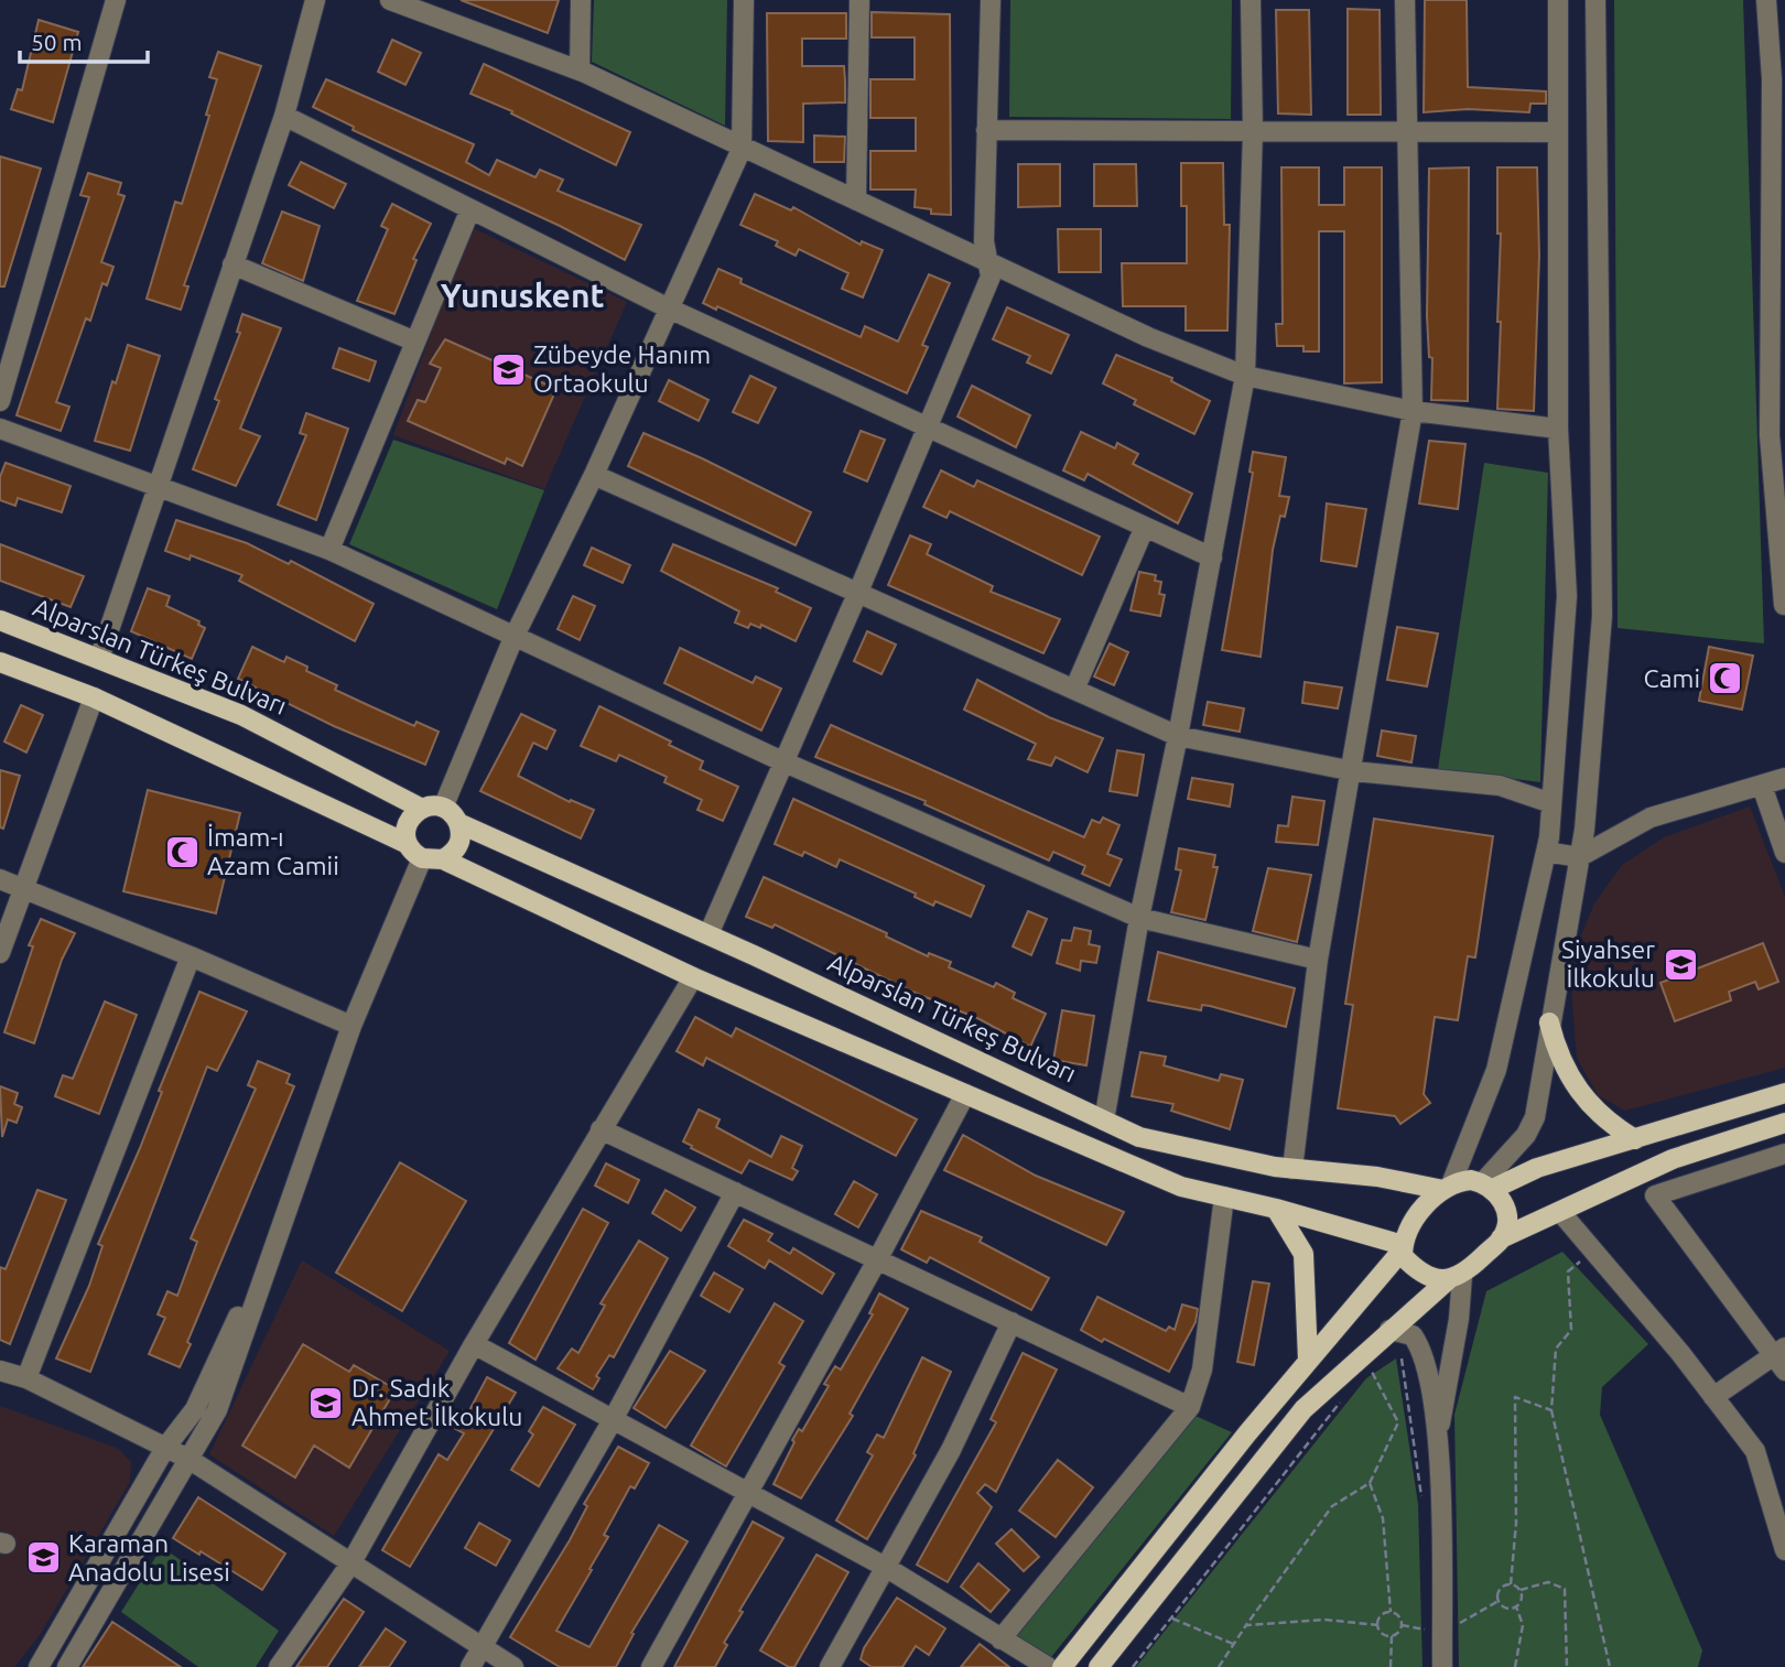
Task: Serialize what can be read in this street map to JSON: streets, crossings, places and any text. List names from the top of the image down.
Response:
{
  "streets": {
    "main road": ["Alparslan Türkeş Bulvarı"]
  },
  "districts": ["Yunuskent"],
  "places": {
    "school or university": [
      "Zübeyde Hanım Ortaokulu",
      "Siyahser İlkokulu",
      "Dr. Sadık Ahmet İlkokulu",
      "Karaman Anadolu Lisesi"
    ],
    "mosque": ["Cami", "İmam-ı Azam Camii"]
  },
  "scale_bar": "50 m"
}
